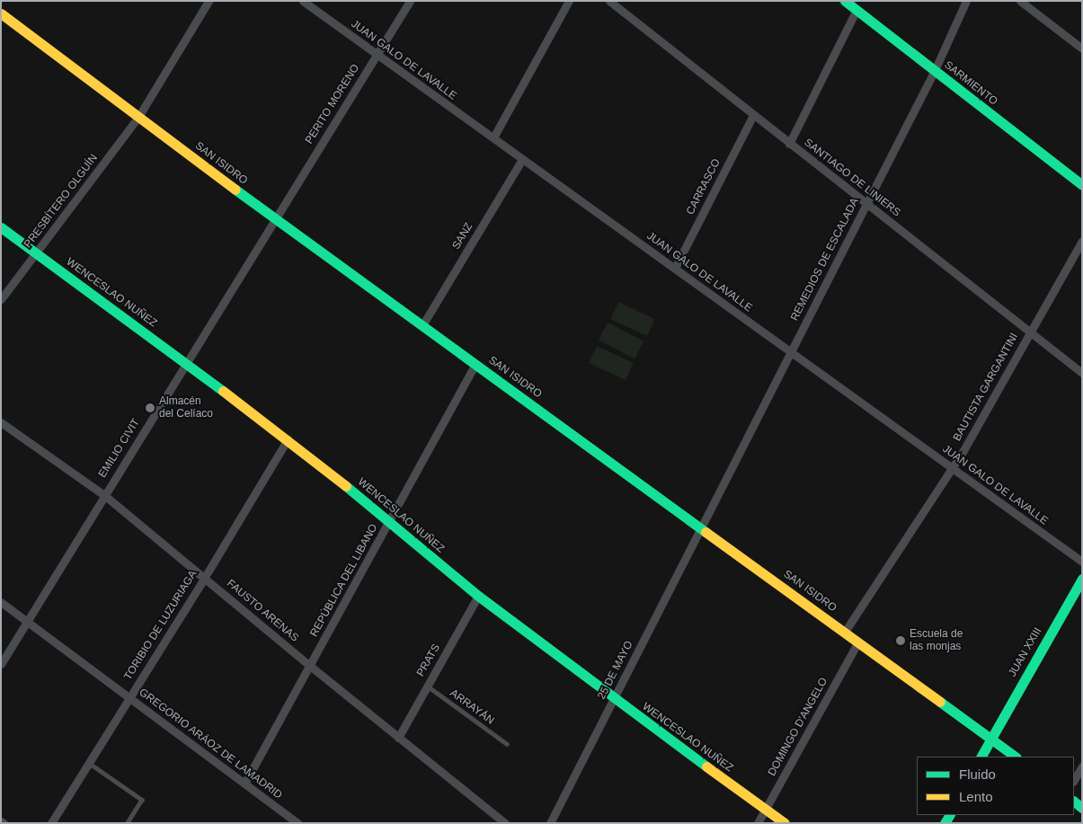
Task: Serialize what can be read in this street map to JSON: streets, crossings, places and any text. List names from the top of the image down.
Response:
{
  "streets": {
    "street": [
      "JUAN GALO DE LAVALLE",
      "SARMIENTO",
      "PERITO MORENO",
      "SAN ISIDRO",
      "SANTIAGO DE LINIERS",
      "CARRASCO",
      "PRESBÍTERO OLGUÍN",
      "SANZ",
      "REMEDIOS DE ESCALADA",
      "WENCESLAO NUÑEZ",
      "BAUTISTA GARGANTINI",
      "EMILIO CIVIT",
      "REPÚBLICA DEL LIBANO",
      "FAUSTO ARENAS",
      "TORIBIO DE LUZURIAGA",
      "JUAN XXIII",
      "PRATS",
      "25 DE MAYO",
      "DOMINGO D'ANGELO",
      "GREGORIO ARÁOZ DE LAMADRID"
    ],
    "lane": ["ARRAYÁN"]
  },
  "crossings": [
    ["JUAN GALO DE LAVALLE", "PERITO MORENO"],
    ["JUAN GALO DE LAVALLE", "CARRASCO"],
    ["JUAN GALO DE LAVALLE", "SANZ"],
    ["JUAN GALO DE LAVALLE", "REMEDIOS DE ESCALADA"],
    ["JUAN GALO DE LAVALLE", "BAUTISTA GARGANTINI"],
    ["SARMIENTO", "REMEDIOS DE ESCALADA"],
    ["PERITO MORENO", "SAN ISIDRO"],
    ["PERITO MORENO", "EMILIO CIVIT"],
    ["SAN ISIDRO", "PRESBÍTERO OLGUÍN"],
    ["SAN ISIDRO", "SANZ"],
    ["SAN ISIDRO", "REMEDIOS DE ESCALADA"],
    ["SAN ISIDRO", "BAUTISTA GARGANTINI"],
    ["SAN ISIDRO", "EMILIO CIVIT"],
    ["SAN ISIDRO", "REPÚBLICA DEL LIBANO"],
    ["SAN ISIDRO", "JUAN XXIII"],
    ["SAN ISIDRO", "25 DE MAYO"],
    ["SAN ISIDRO", "DOMINGO D'ANGELO"],
    ["SANTIAGO DE LINIERS", "CARRASCO"],
    ["SANTIAGO DE LINIERS", "REMEDIOS DE ESCALADA"],
    ["SANTIAGO DE LINIERS", "BAUTISTA GARGANTINI"],
    ["PRESBÍTERO OLGUÍN", "WENCESLAO NUÑEZ"],
    ["REMEDIOS DE ESCALADA", "25 DE MAYO"],
    ["WENCESLAO NUÑEZ", "EMILIO CIVIT"],
    ["WENCESLAO NUÑEZ", "REPÚBLICA DEL LIBANO"],
    ["WENCESLAO NUÑEZ", "TORIBIO DE LUZURIAGA"],
    ["WENCESLAO NUÑEZ", "PRATS"],
    ["WENCESLAO NUÑEZ", "25 DE MAYO"],
    ["WENCESLAO NUÑEZ", "DOMINGO D'ANGELO"],
    ["EMILIO CIVIT", "FAUSTO ARENAS"],
    ["EMILIO CIVIT", "GREGORIO ARÁOZ DE LAMADRID"],
    ["REPÚBLICA DEL LIBANO", "FAUSTO ARENAS"],
    ["REPÚBLICA DEL LIBANO", "GREGORIO ARÁOZ DE LAMADRID"],
    ["FAUSTO ARENAS", "TORIBIO DE LUZURIAGA"],
    ["FAUSTO ARENAS", "PRATS"],
    ["TORIBIO DE LUZURIAGA", "GREGORIO ARÁOZ DE LAMADRID"],
    ["PRATS", "ARRAYÁN"]
  ],
  "places": ["Almacén del Celíaco", "Escuela de las monjas"],
  "legend": ["Fluido", "Lento"]
}
